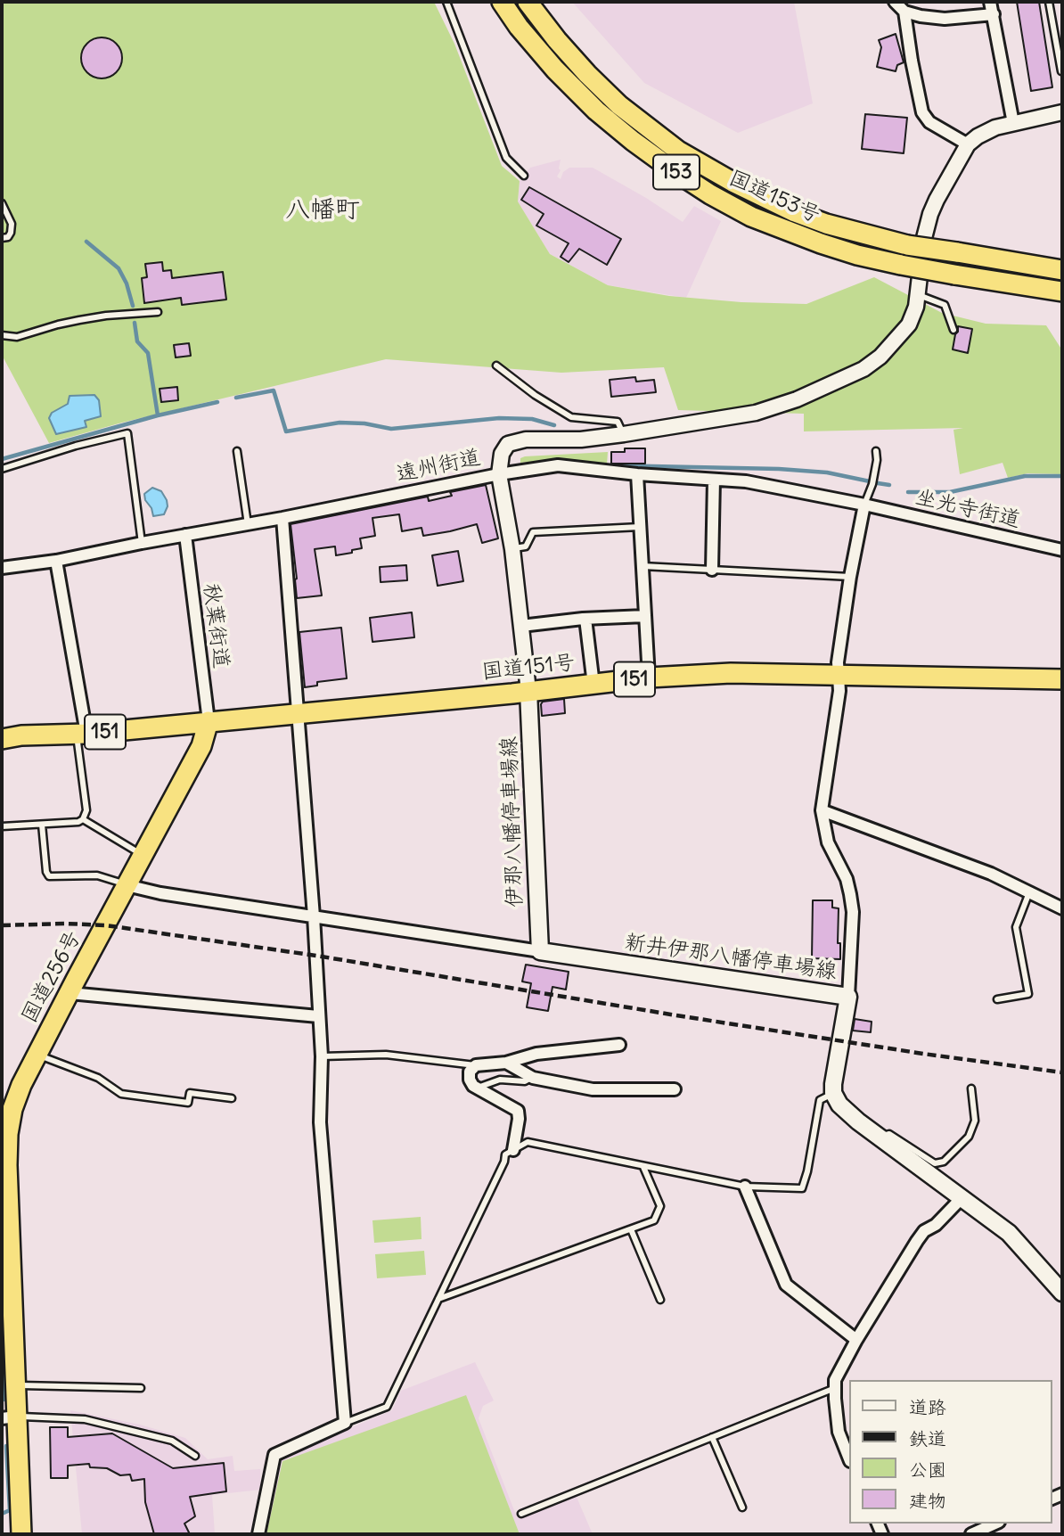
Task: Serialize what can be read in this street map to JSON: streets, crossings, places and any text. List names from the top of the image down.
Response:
{
  "streets": {
    "highway": [
      "153",
      "国道153号",
      "国道151号",
      "151",
      "国道256号"
    ],
    "main road": ["伊那八幡停車場線", "新井伊那八幡停車場線"],
    "street": ["遠州街道", "坐光寺街道", "秋葉街道"]
  },
  "crossings": [
    ["遠州街道", "坐光寺街道"],
    ["遠州街道", "秋葉街道"],
    ["秋葉街道", "国道151号"],
    ["秋葉街道", "国道256号"],
    ["国道151号", "伊那八幡停車場線"],
    ["国道151号", "国道256号"],
    ["伊那八幡停車場線", "新井伊那八幡停車場線"]
  ],
  "districts": ["八幡町"],
  "legend": [
    "道路",
    "鉄道",
    "公園",
    "建物"
  ]
}
